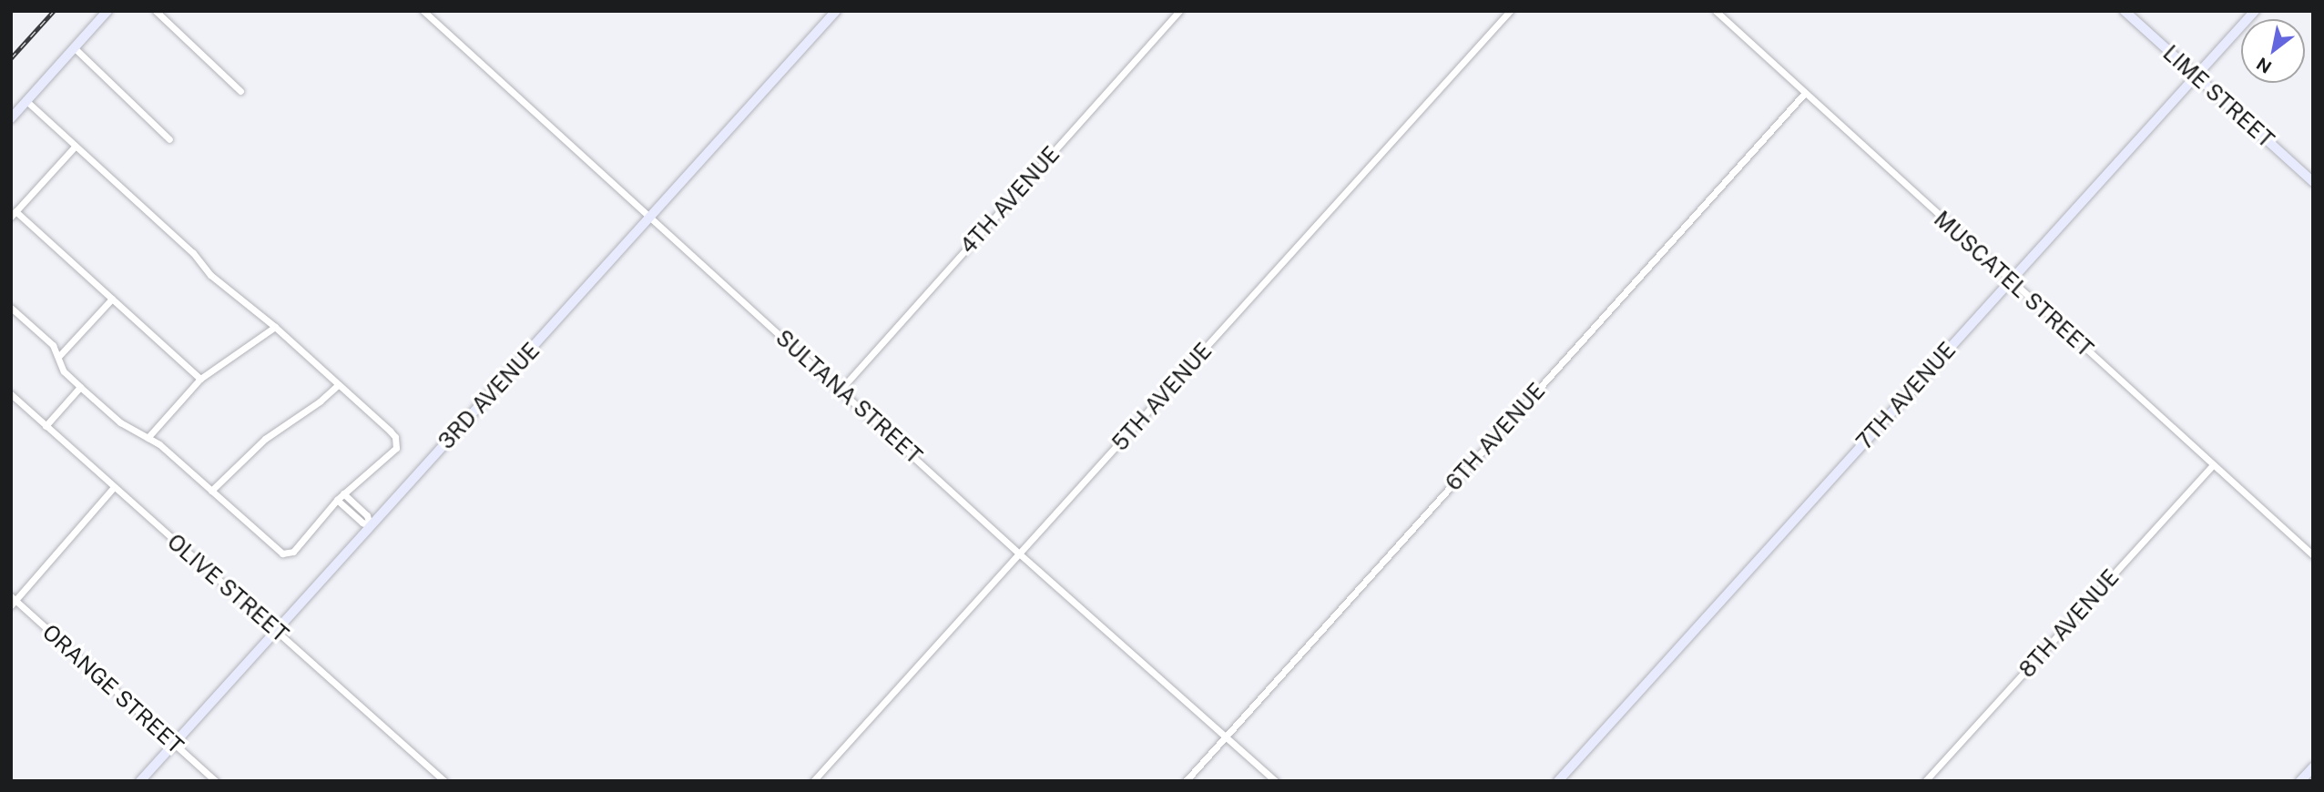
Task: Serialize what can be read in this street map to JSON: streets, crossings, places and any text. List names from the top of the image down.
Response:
{
  "streets": {
    "street": [
      "LIME STREET",
      "4TH AVENUE",
      "MUSCATEL STREET",
      "3RD AVENUE",
      "7TH AVENUE",
      "SULTANA STREET",
      "5TH AVENUE",
      "6TH AVENUE",
      "OLIVE STREET",
      "8TH AVENUE",
      "ORANGE STREET"
    ]
  },
  "crossings": [
    ["LIME STREET", "7TH AVENUE"],
    ["4TH AVENUE", "SULTANA STREET"],
    ["MUSCATEL STREET", "7TH AVENUE"],
    ["MUSCATEL STREET", "6TH AVENUE"],
    ["MUSCATEL STREET", "8TH AVENUE"],
    ["3RD AVENUE", "SULTANA STREET"],
    ["3RD AVENUE", "OLIVE STREET"],
    ["3RD AVENUE", "ORANGE STREET"],
    ["SULTANA STREET", "5TH AVENUE"],
    ["SULTANA STREET", "6TH AVENUE"]
  ],
  "north": "bottom left"
}
